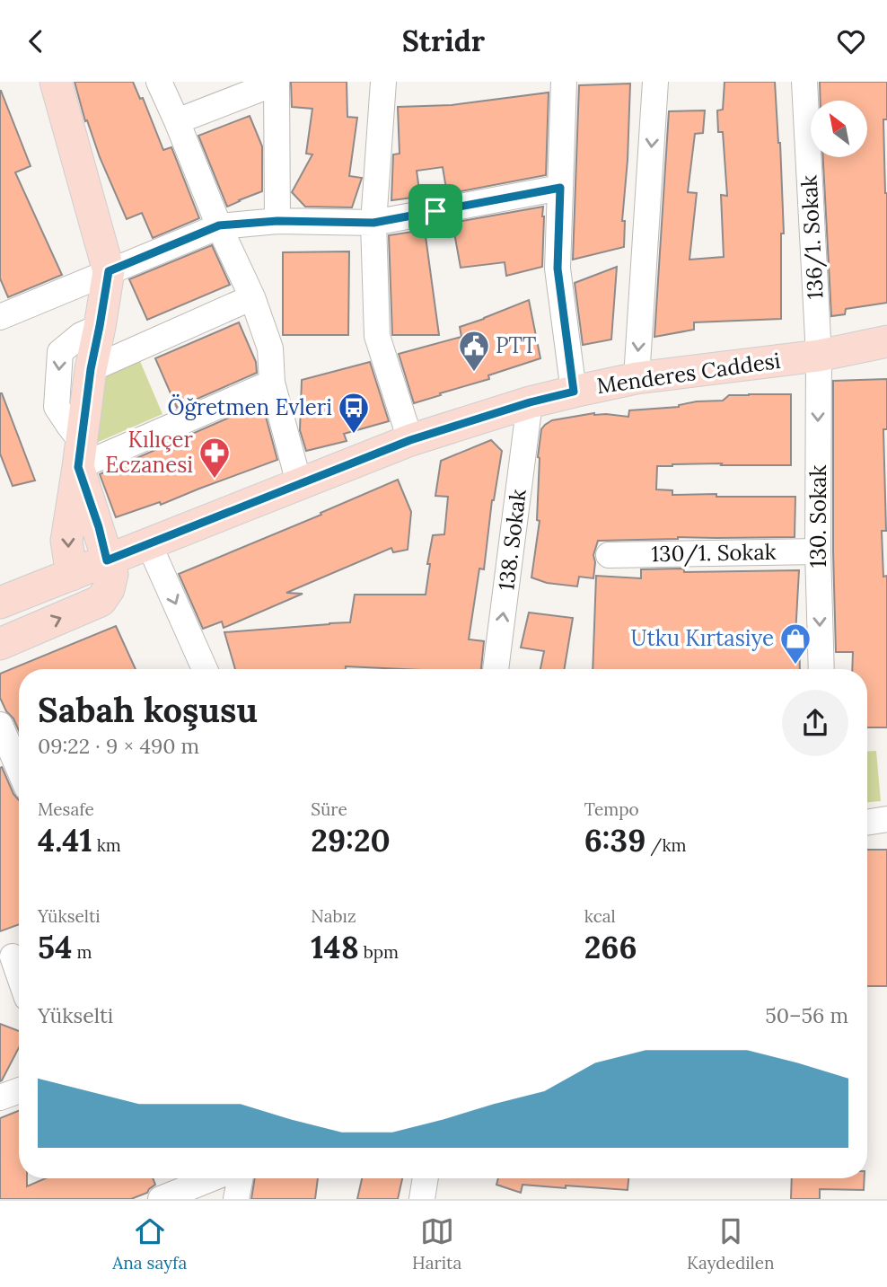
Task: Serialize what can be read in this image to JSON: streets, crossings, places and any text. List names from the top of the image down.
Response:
{
  "streets": {
    "main road": ["Menderes Caddesi"],
    "street": [
      "136/1. Sokak",
      "130. Sokak",
      "138. Sokak",
      "130/1. Sokak"
    ]
  },
  "crossings": [
    ["136/1. Sokak", "Menderes Caddesi"],
    ["136/1. Sokak", "130. Sokak"],
    ["Menderes Caddesi", "130. Sokak"],
    ["Menderes Caddesi", "138. Sokak"],
    ["130. Sokak", "130/1. Sokak"]
  ],
  "one_way": ["130. Sokak", "138. Sokak"],
  "places": {
    "public building": ["PTT"],
    "bus stop": ["Öğretmen Evleri"],
    "pharmacy": ["Kılıçer Eczanesi"],
    "shop": ["Utku Kırtasiye"]
  },
  "north": "top left",
  "page": {
    "header": "Stridr",
    "heading": ["Sabah koşusu", "09:22 · 9 × 490 m"],
    "stats": [
      ["Mesafe", "4.41 km"],
      ["Süre", "29:20"],
      ["Tempo", "6:39 /km"],
      ["Yükselti", "54 m"],
      ["Nabız", "148 bpm"],
      ["kcal", "266"]
    ],
    "chart": ["Yükselti", "50–56 m"],
    "tabs": ["Ana sayfa", "Harita", "Kaydedilen"]
  }
}
